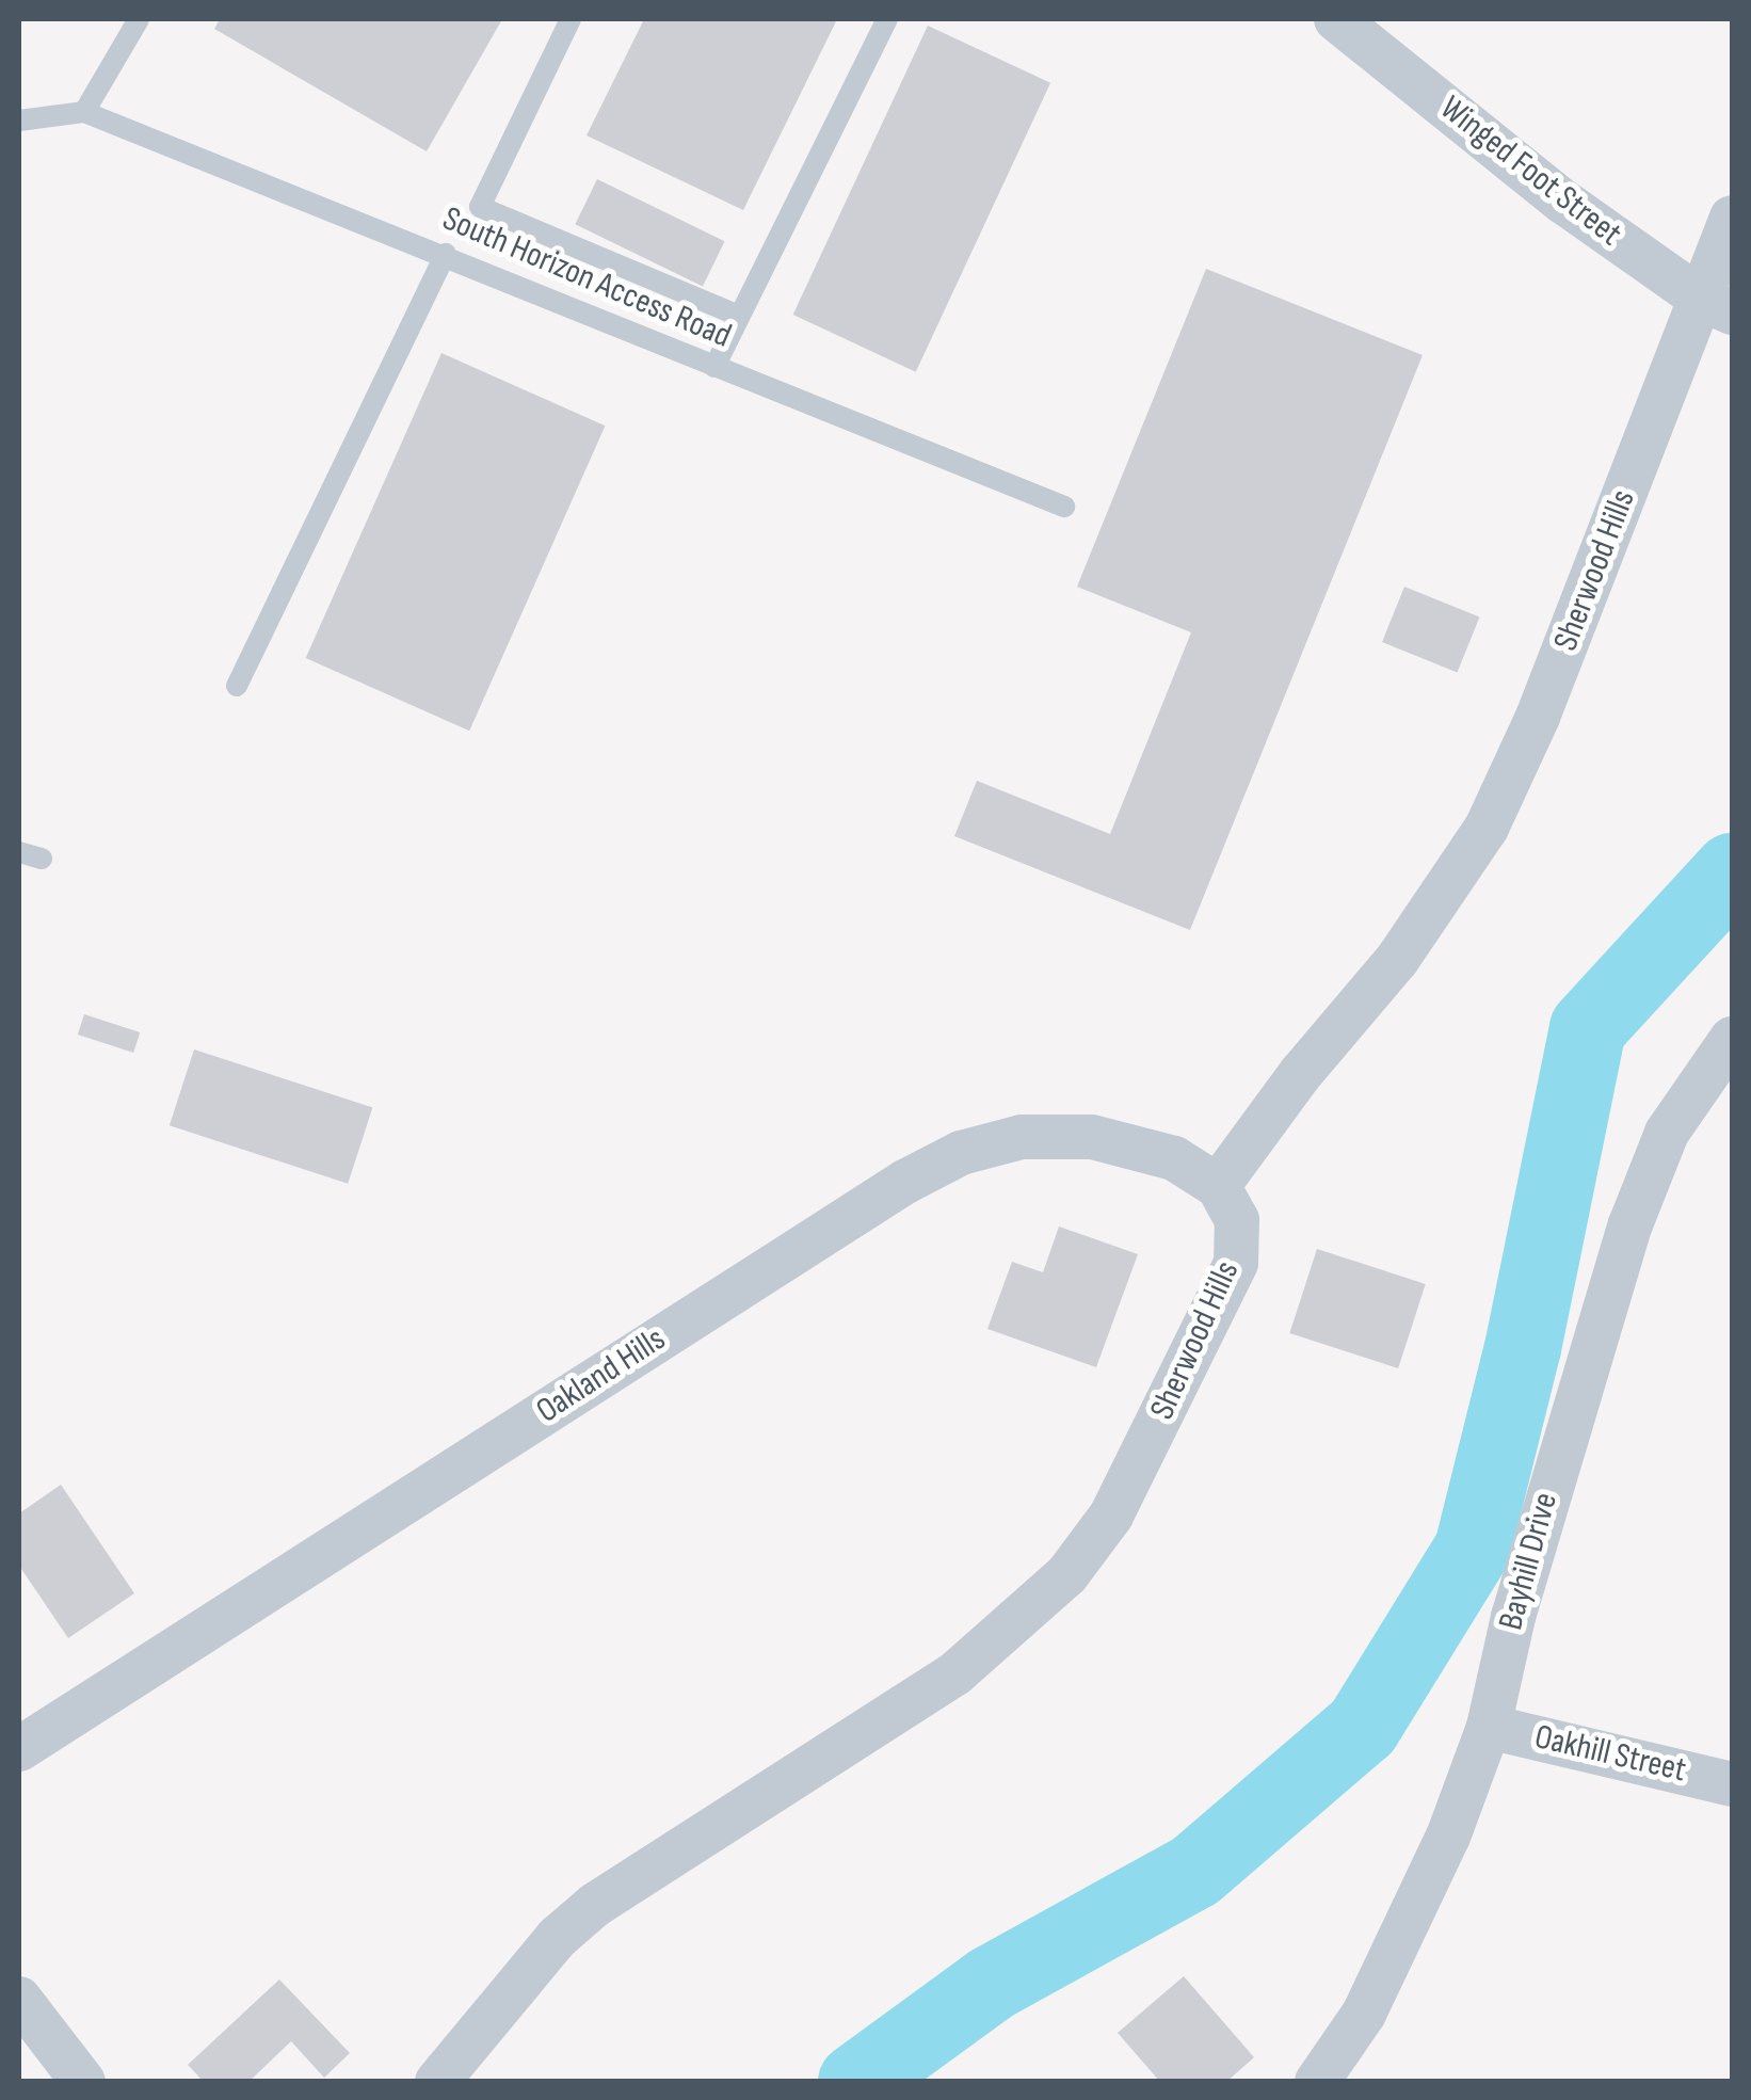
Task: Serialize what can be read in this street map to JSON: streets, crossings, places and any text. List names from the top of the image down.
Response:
{
  "streets": {
    "street": [
      "Winged Foot Street",
      "Sherwood Hills",
      "Oakland Hills",
      "Bayhill Drive",
      "Oakhill Street"
    ],
    "lane": ["South Horizon Access Road"]
  },
  "crossings": [
    ["Winged Foot Street", "Sherwood Hills"],
    ["Sherwood Hills", "Oakland Hills"],
    ["Bayhill Drive", "Oakhill Street"]
  ]
}
